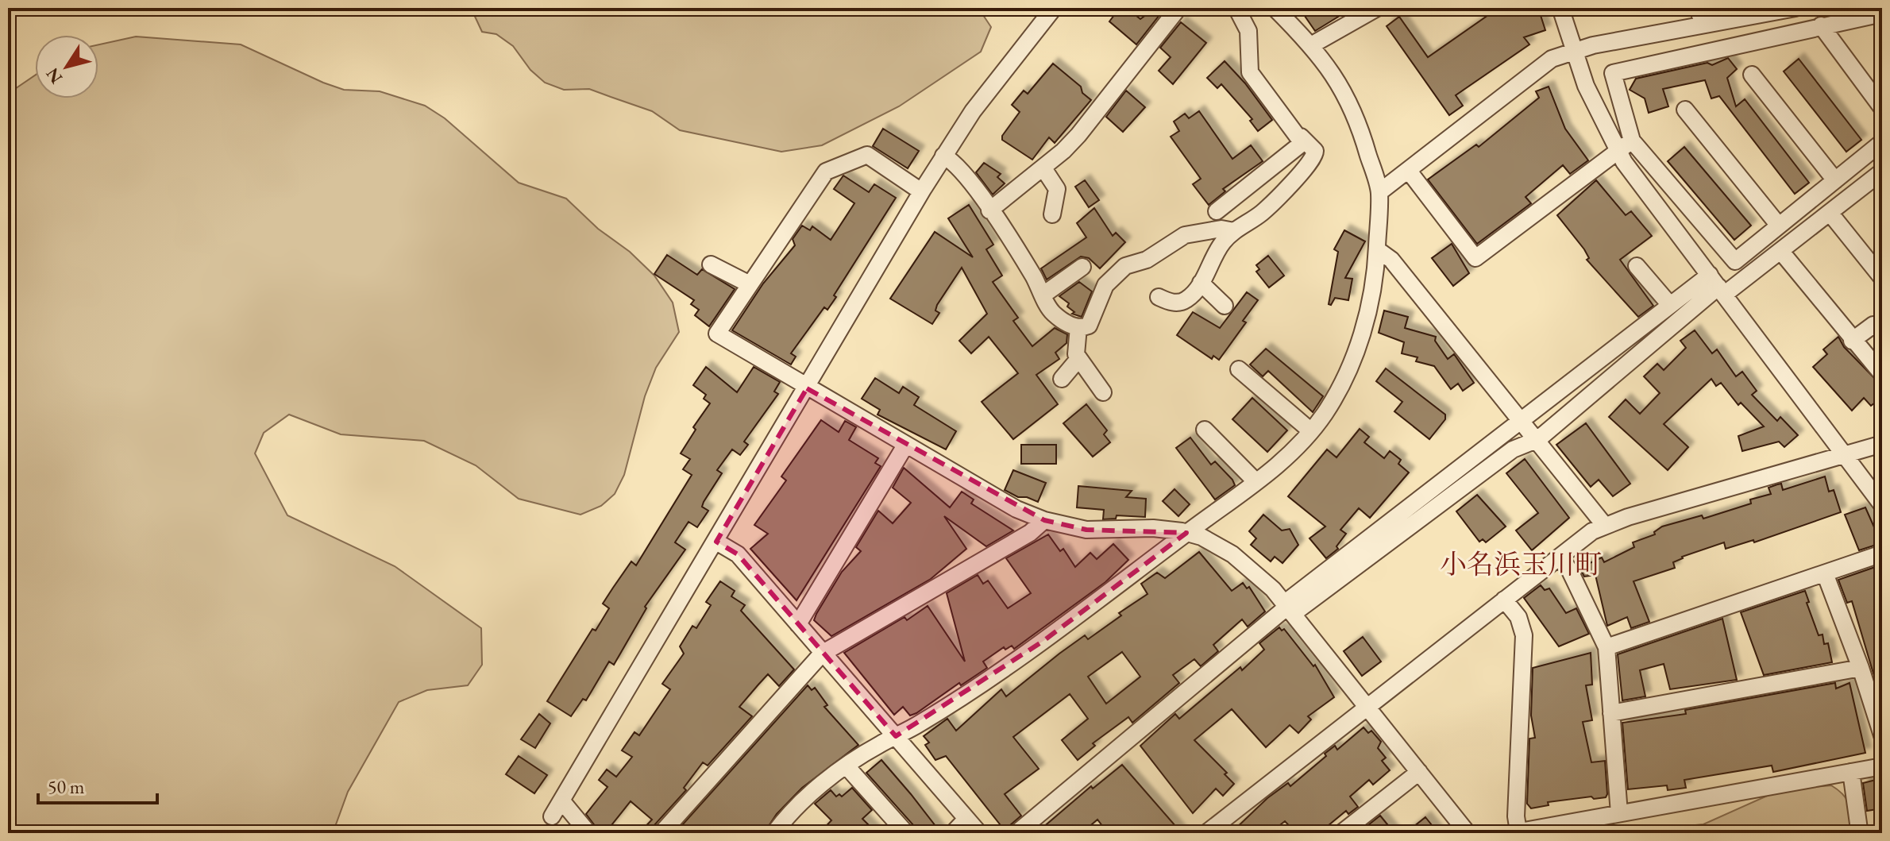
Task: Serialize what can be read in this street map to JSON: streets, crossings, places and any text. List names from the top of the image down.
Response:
{
  "districts": ["小名浜玉川町"],
  "scale_bar": "50 m",
  "north": "bottom left"
}
